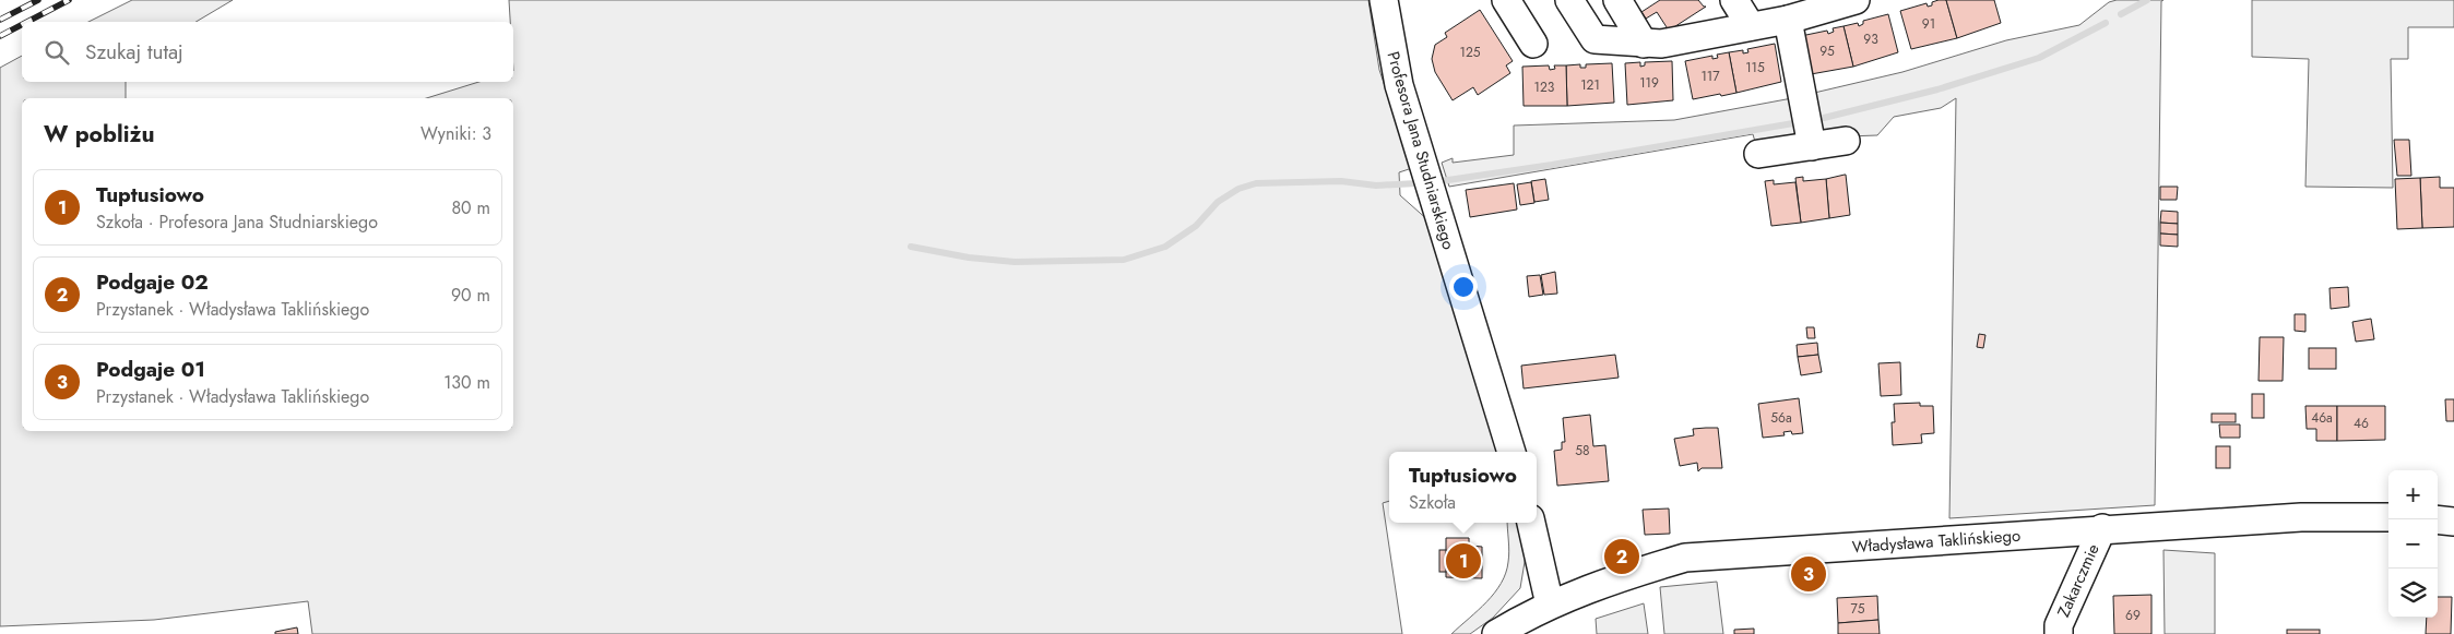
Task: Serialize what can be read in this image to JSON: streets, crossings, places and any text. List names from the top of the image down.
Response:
{
  "streets": {
    "street": ["Profesora Jana Studniarskiego", "Władysława Taklińskiego", "Zakarczmie"]
  },
  "crossings": [
    ["Władysława Taklińskiego", "Zakarczmie"]
  ],
  "house_numbers": [
    "91",
    "93",
    "95",
    "125",
    "115",
    "117",
    "119",
    "121",
    "123",
    "56a",
    "46a",
    "46",
    "58",
    "75",
    "69"
  ],
  "page": {
    "search": "Szukaj tutaj",
    "heading": ["W pobliżu", "Wyniki: 3"],
    "list": [
      {
        "mark": "1",
        "name": "Tuptusiowo",
        "note": "Szkoła · Profesora Jana Studniarskiego",
        "value": "80 m"
      },
      {
        "mark": "2",
        "name": "Podgaje 02",
        "note": "Przystanek · Władysława Taklińskiego",
        "value": "90 m"
      },
      {
        "mark": "3",
        "name": "Podgaje 01",
        "note": "Przystanek · Władysława Taklińskiego",
        "value": "130 m"
      }
    ],
    "popup": ["Tuptusiowo", "Szkoła"],
    "map_buttons": ["+", "−"],
    "pins": ["2", "1", "3"]
  }
}
